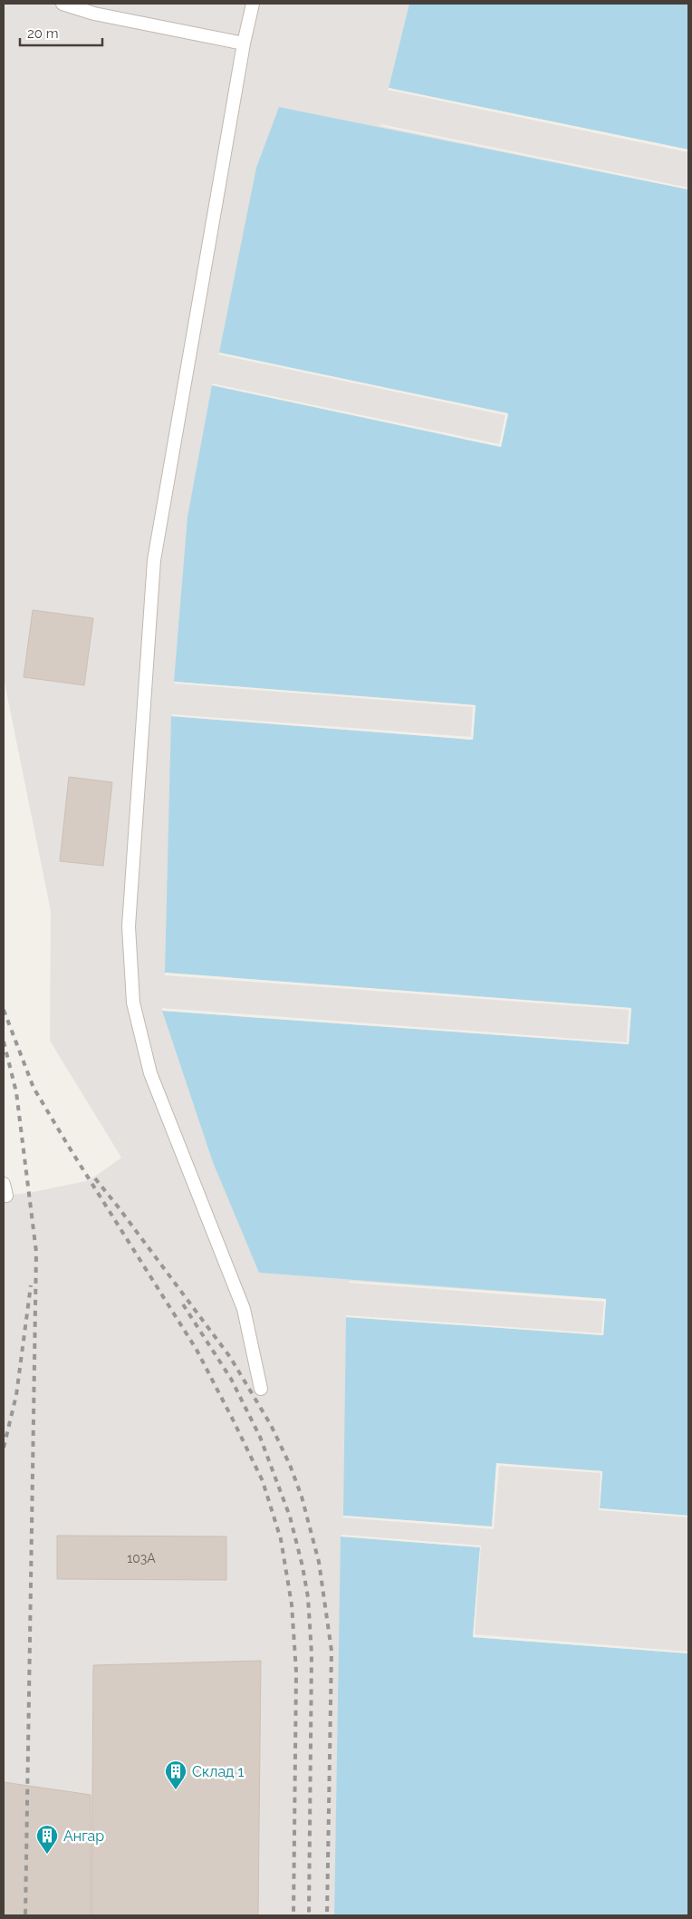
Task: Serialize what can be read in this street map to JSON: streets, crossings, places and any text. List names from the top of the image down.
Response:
{
  "places": {
    "building": ["Склад 1", "Ангар"]
  },
  "house_numbers": ["103А"],
  "scale_bar": "20 m"
}
